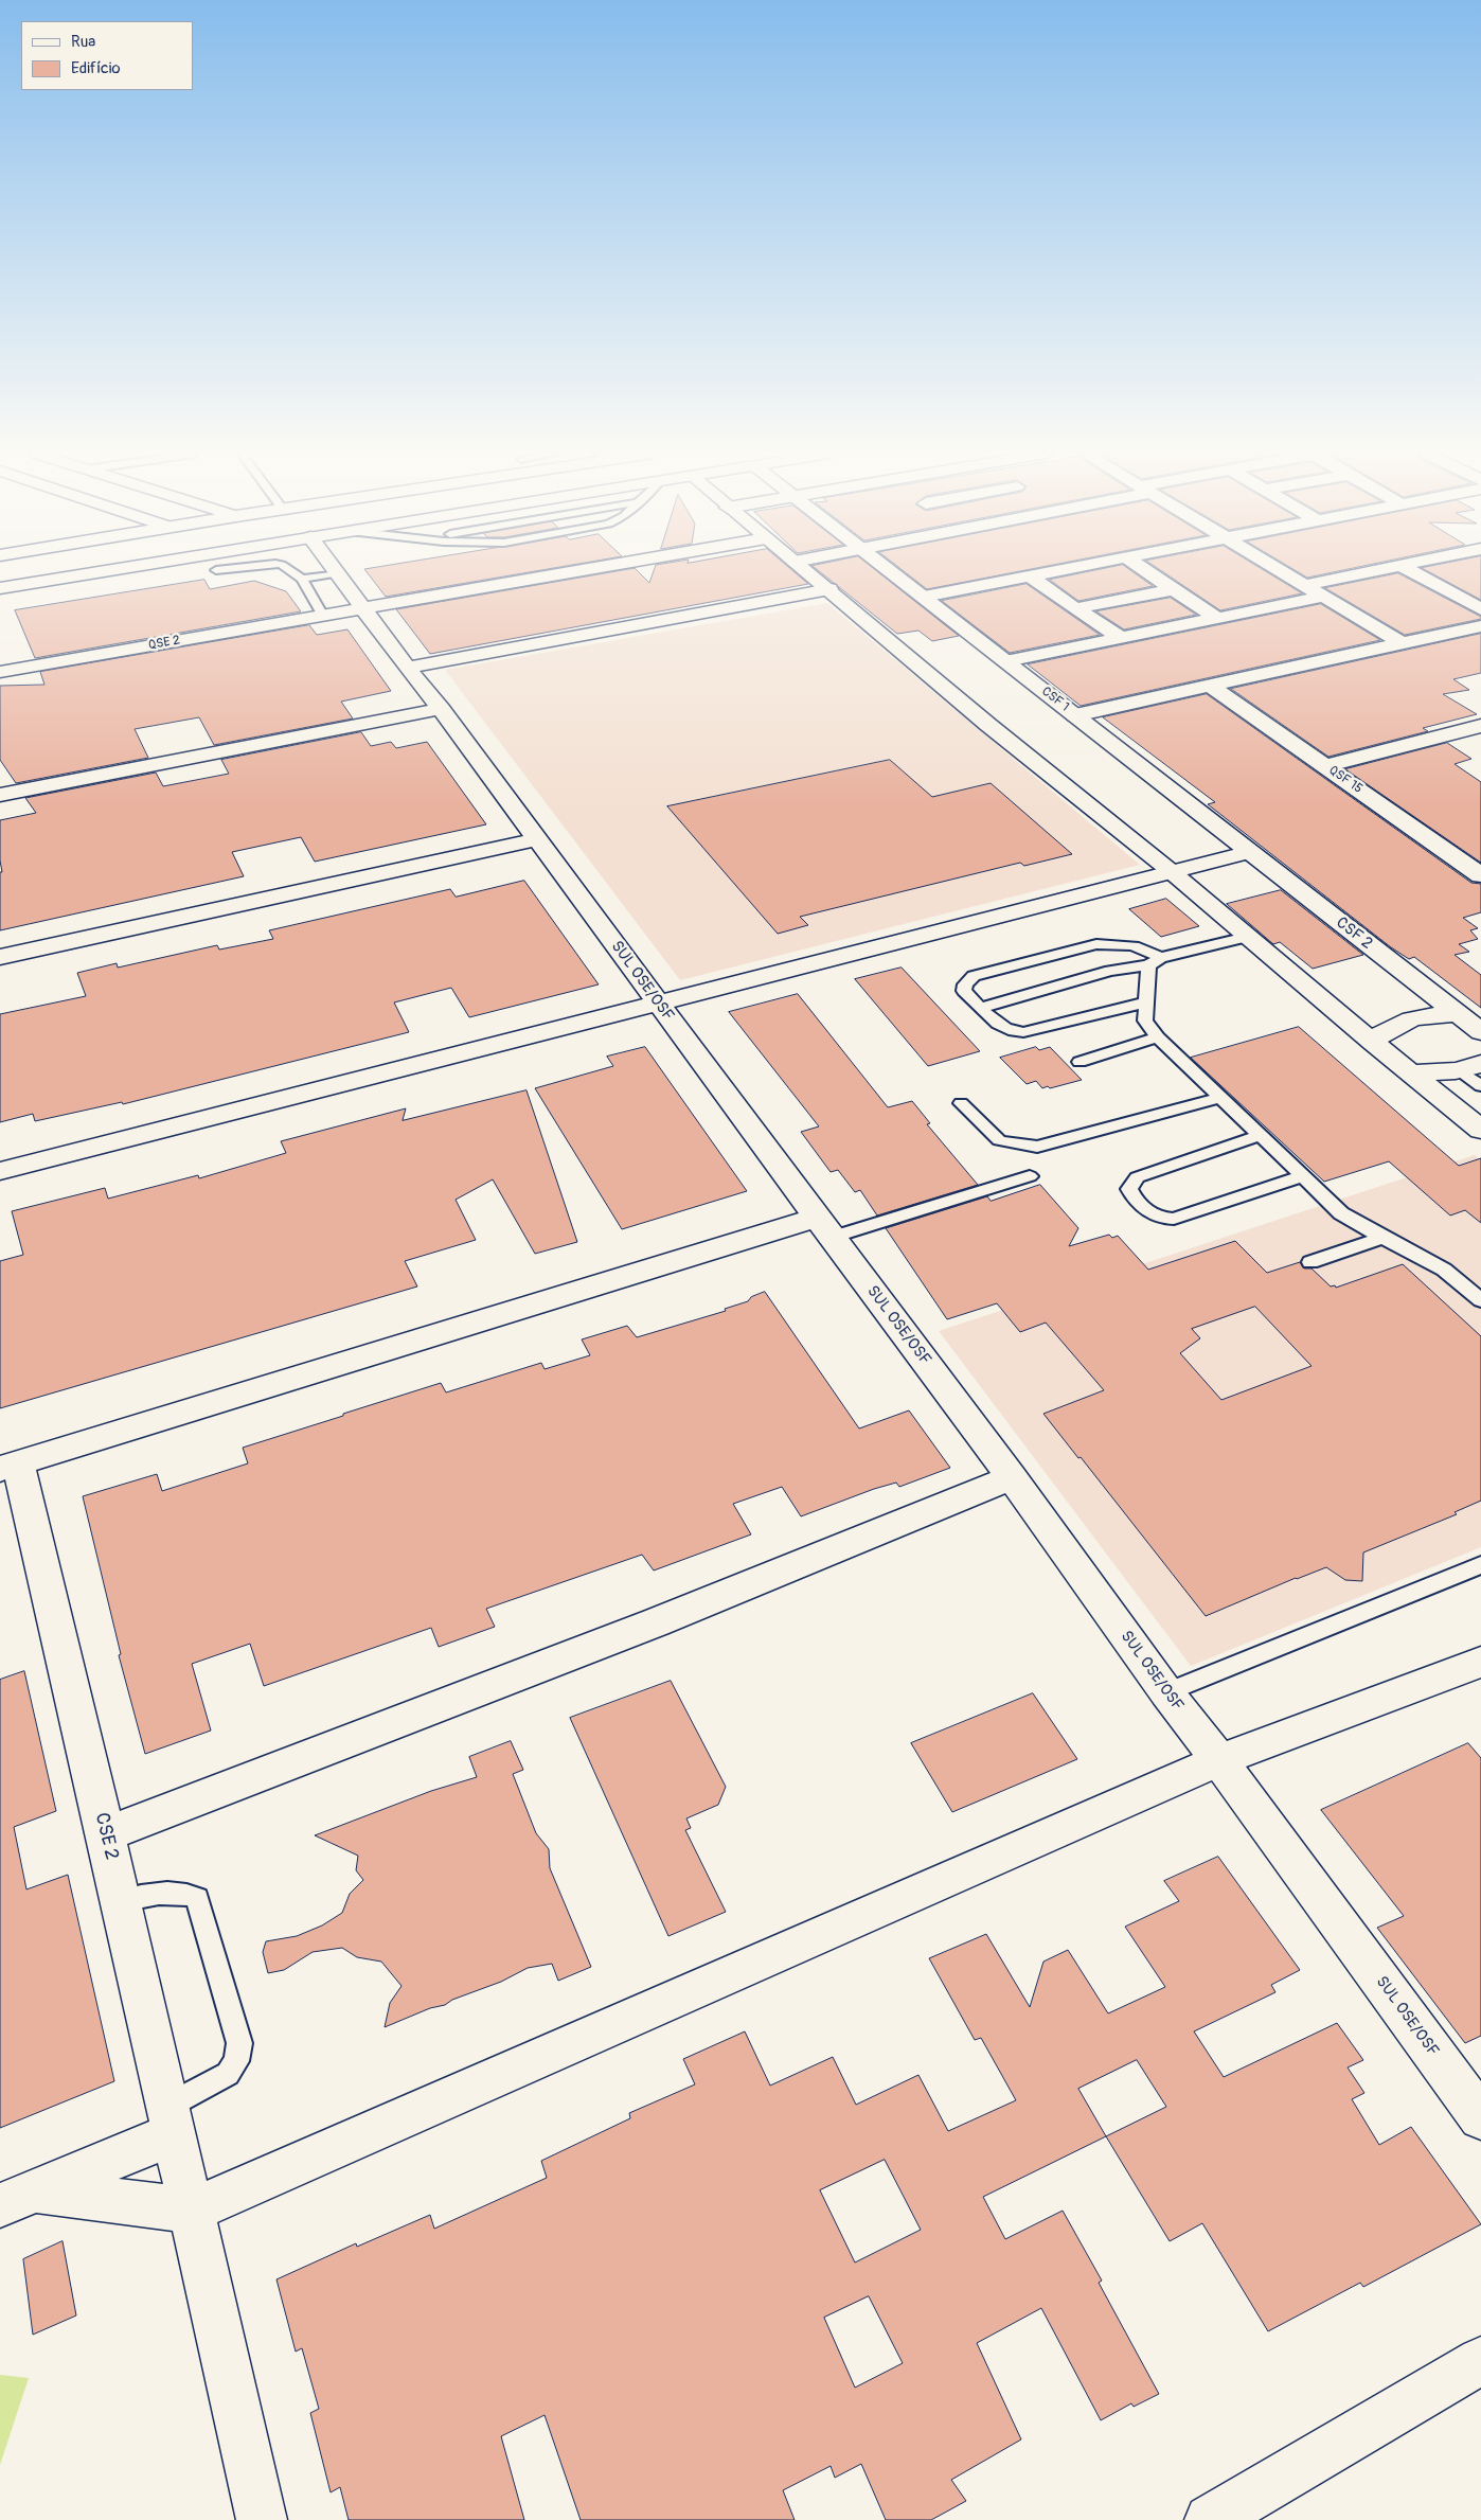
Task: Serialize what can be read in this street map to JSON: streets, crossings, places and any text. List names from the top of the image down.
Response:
{
  "streets": {
    "main road": [
      "QSE 2",
      "CSF 1",
      "QSF 15",
      "CSF 2",
      "SUL OSE/OSF",
      "CSE 2"
    ]
  },
  "crossings": [
    ["QSE 2", "SUL OSE/OSF"],
    ["CSF 1", "CSF 2"]
  ],
  "legend": ["Rua", "Edifício"]
}
